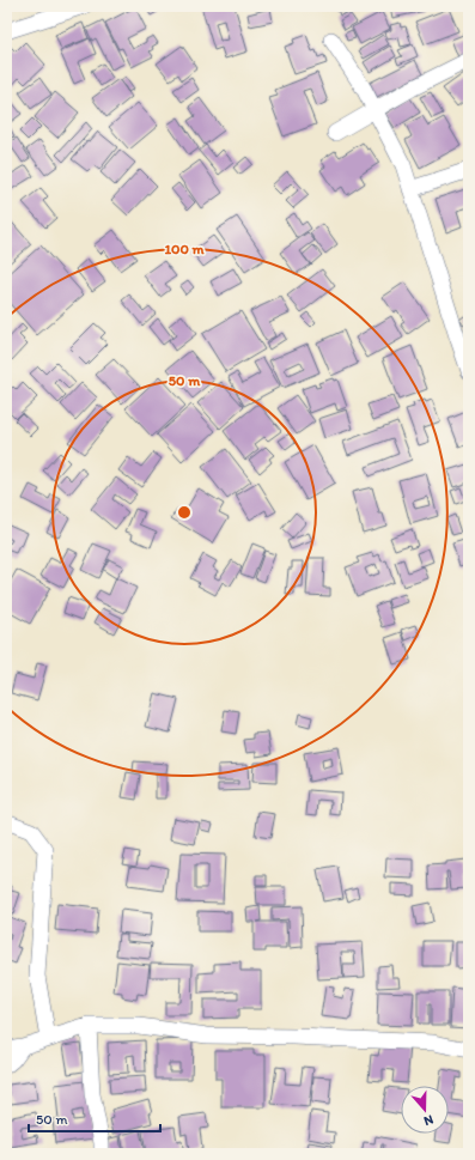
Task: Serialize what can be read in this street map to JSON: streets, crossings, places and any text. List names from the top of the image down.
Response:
{
  "scale_bar": "50 m",
  "north": "bottom",
  "rings": ["100 m", "50 m"]
}
